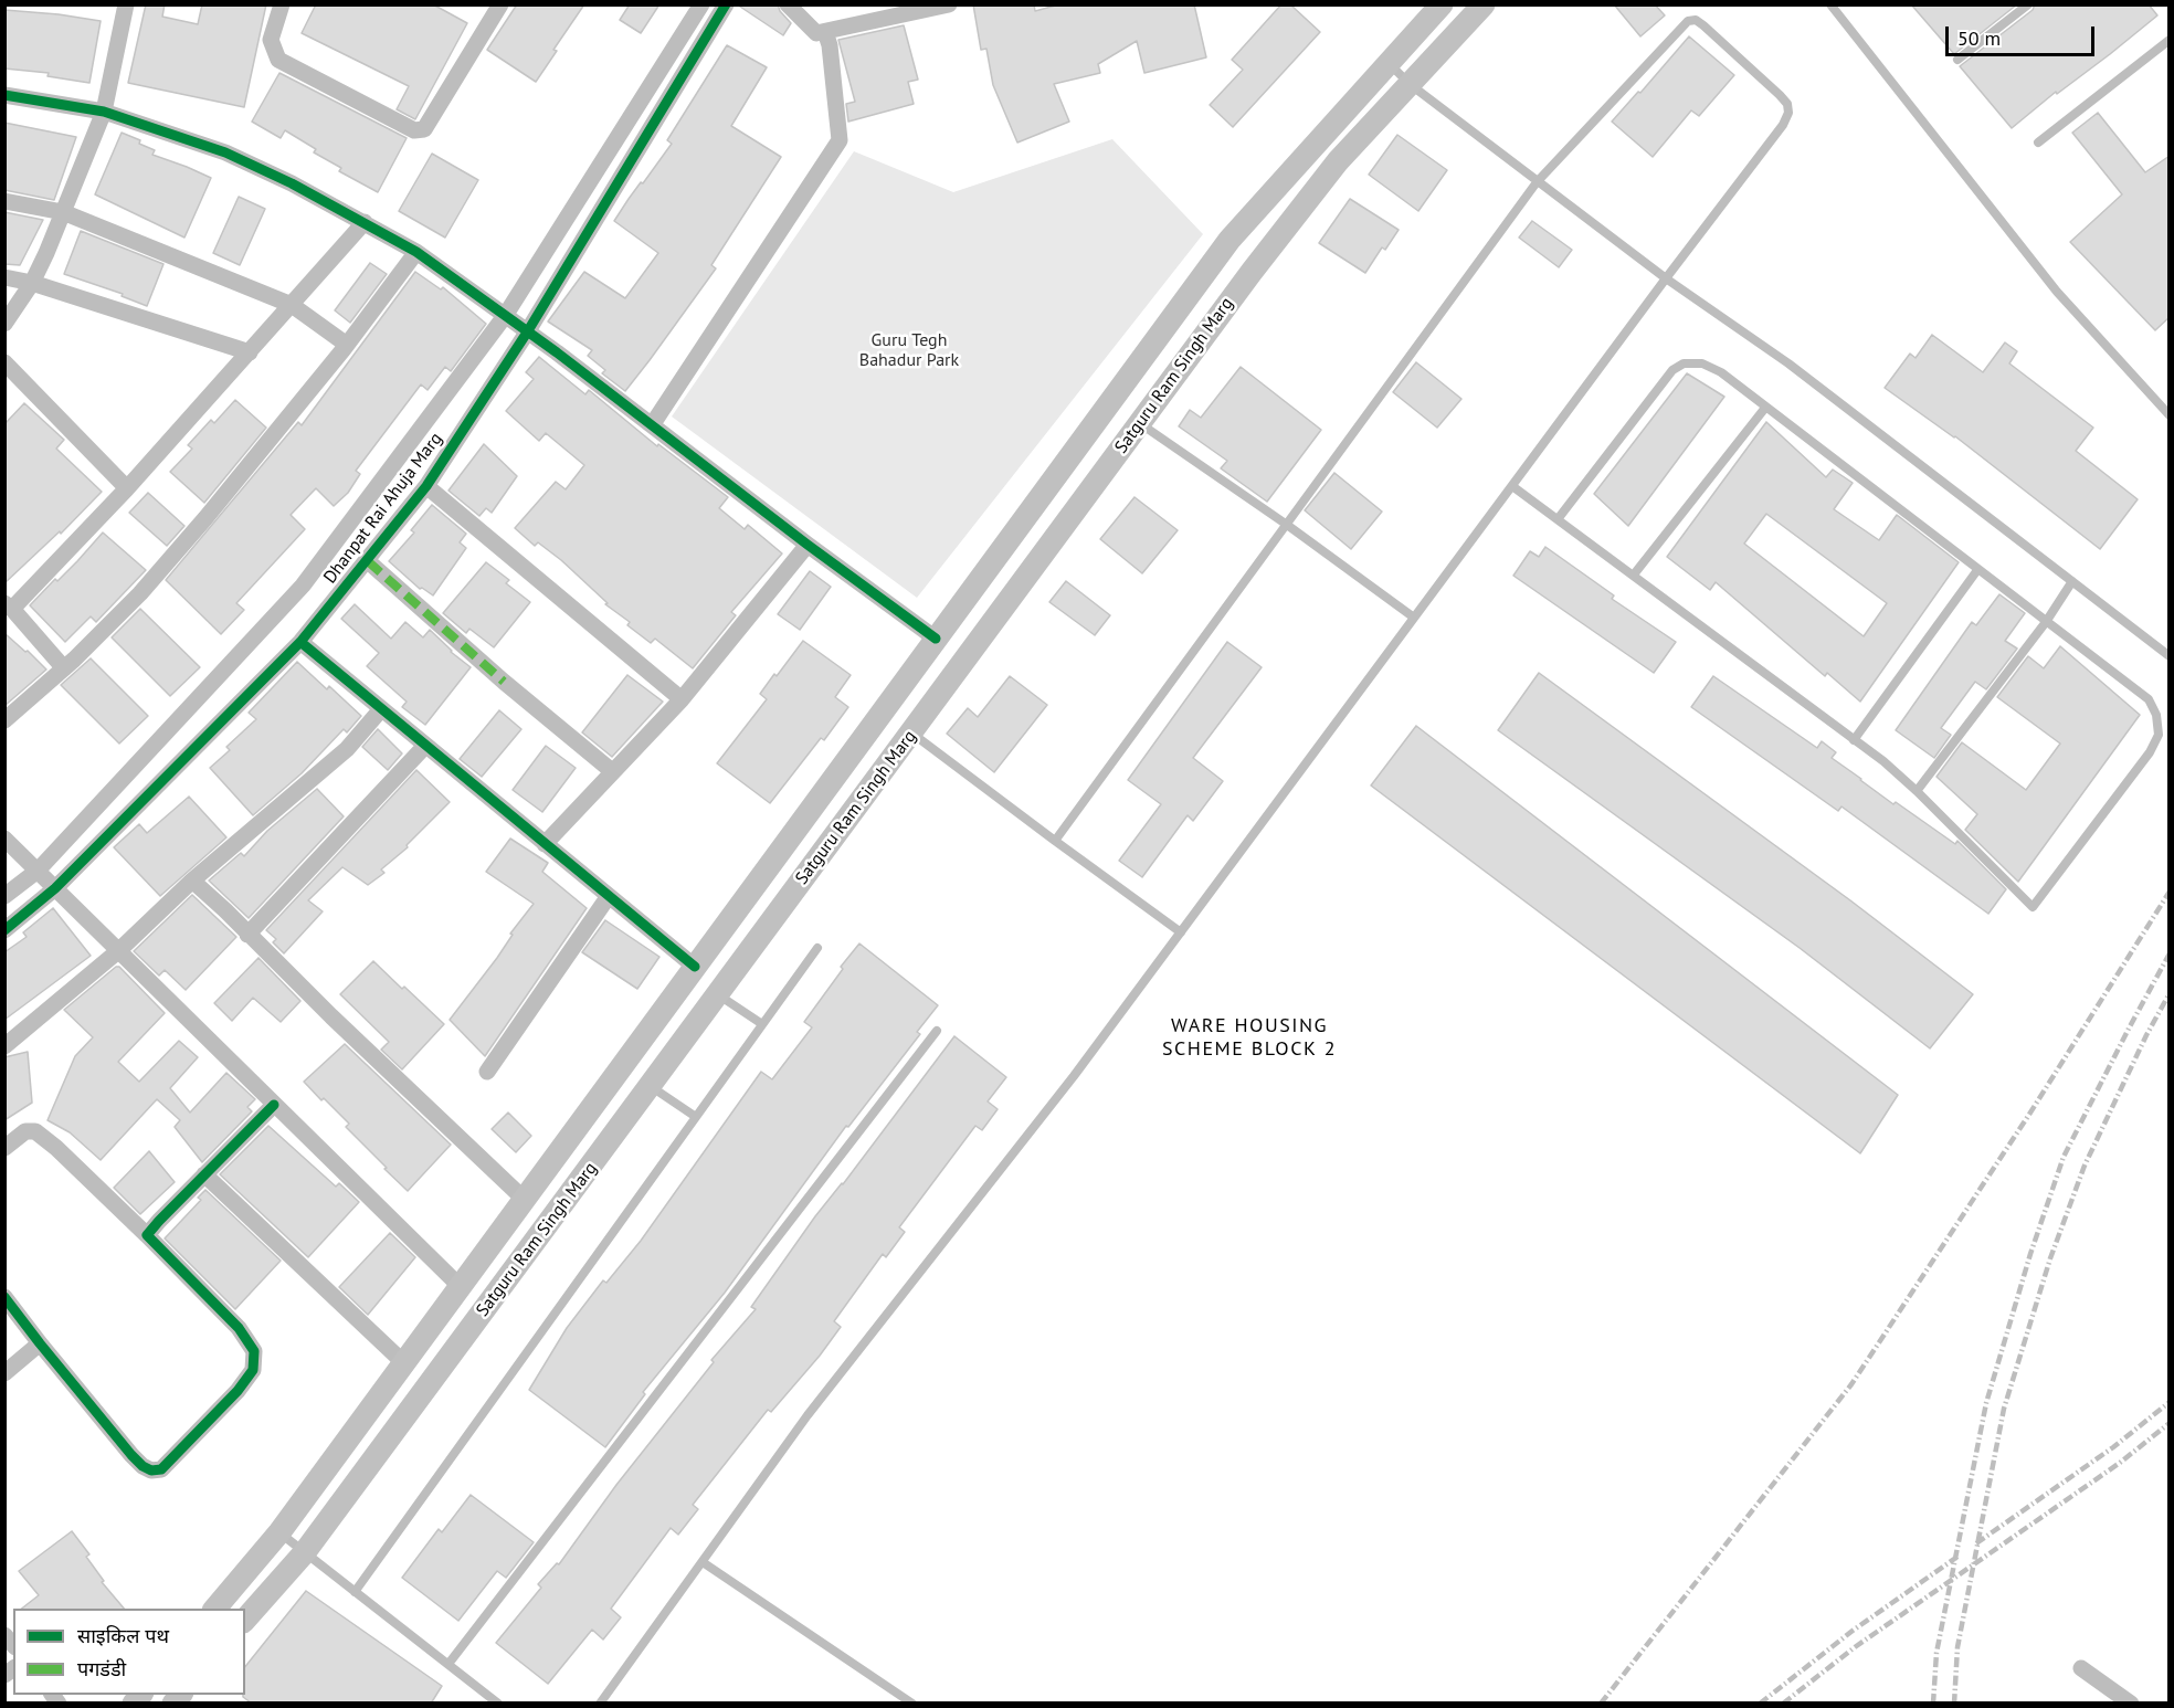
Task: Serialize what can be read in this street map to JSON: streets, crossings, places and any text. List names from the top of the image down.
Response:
{
  "streets": {
    "main road": ["Satguru Ram Singh Marg"],
    "street": ["Dhanpat Rai Ahuja Marg"]
  },
  "districts": ["WARE HOUSING SCHEME BLOCK 2"],
  "parks": ["Guru Tegh Bahadur Park"],
  "legend": ["साइकिल पथ", "पगडंडी"],
  "scale_bar": "50 m"
}
